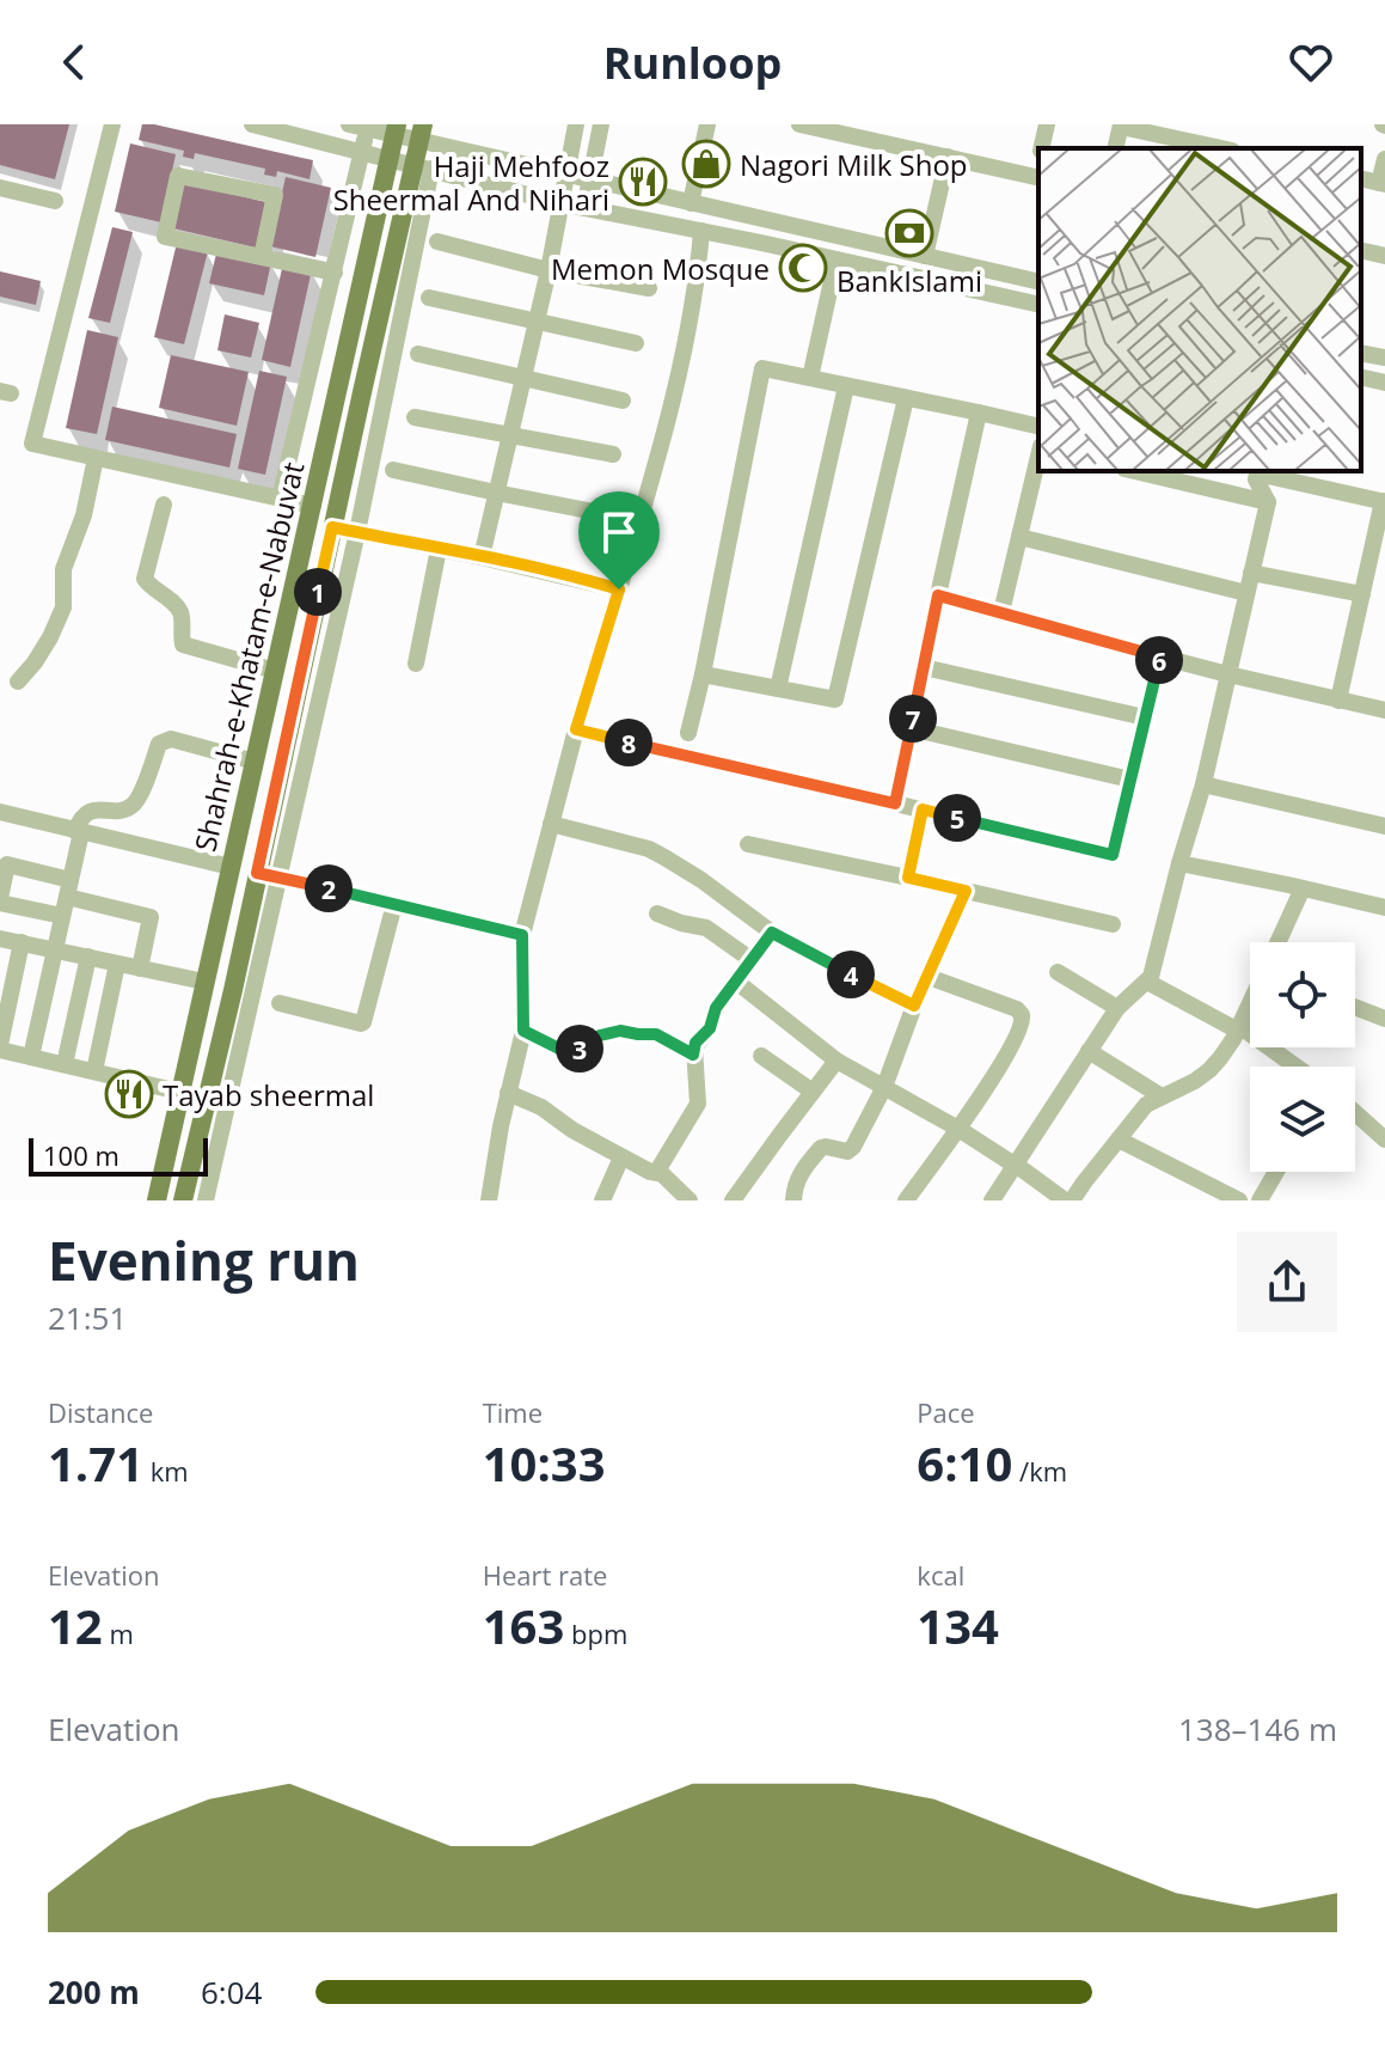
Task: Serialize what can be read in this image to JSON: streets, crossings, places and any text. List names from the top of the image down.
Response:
{
  "streets": {
    "main road": ["Shahrah-e-Khatam-e-Nabuvat"]
  },
  "places": {
    "shop": ["Nagori Milk Shop"],
    "restaurant": ["Haji Mehfooz Sheermal And Nihari", "Tayab sheermal"],
    "bank": ["BankIslami"],
    "mosque": ["Memon Mosque"]
  },
  "scale_bar": "100 m",
  "page": {
    "header": "Runloop",
    "pins": [
      "1",
      "6",
      "7",
      "8",
      "5",
      "2",
      "4",
      "3"
    ],
    "scale": "100 m",
    "heading": ["Evening run", "21:51"],
    "stats": [
      ["Distance", "1.71 km"],
      ["Time", "10:33"],
      ["Pace", "6:10 /km"],
      ["Elevation", "12 m"],
      ["Heart rate", "163 bpm"],
      ["kcal", "134"]
    ],
    "chart": ["Elevation", "138–146 m"],
    "list": [
      {
        "name": "200 m",
        "note": "6:04"
      }
    ]
  }
}
